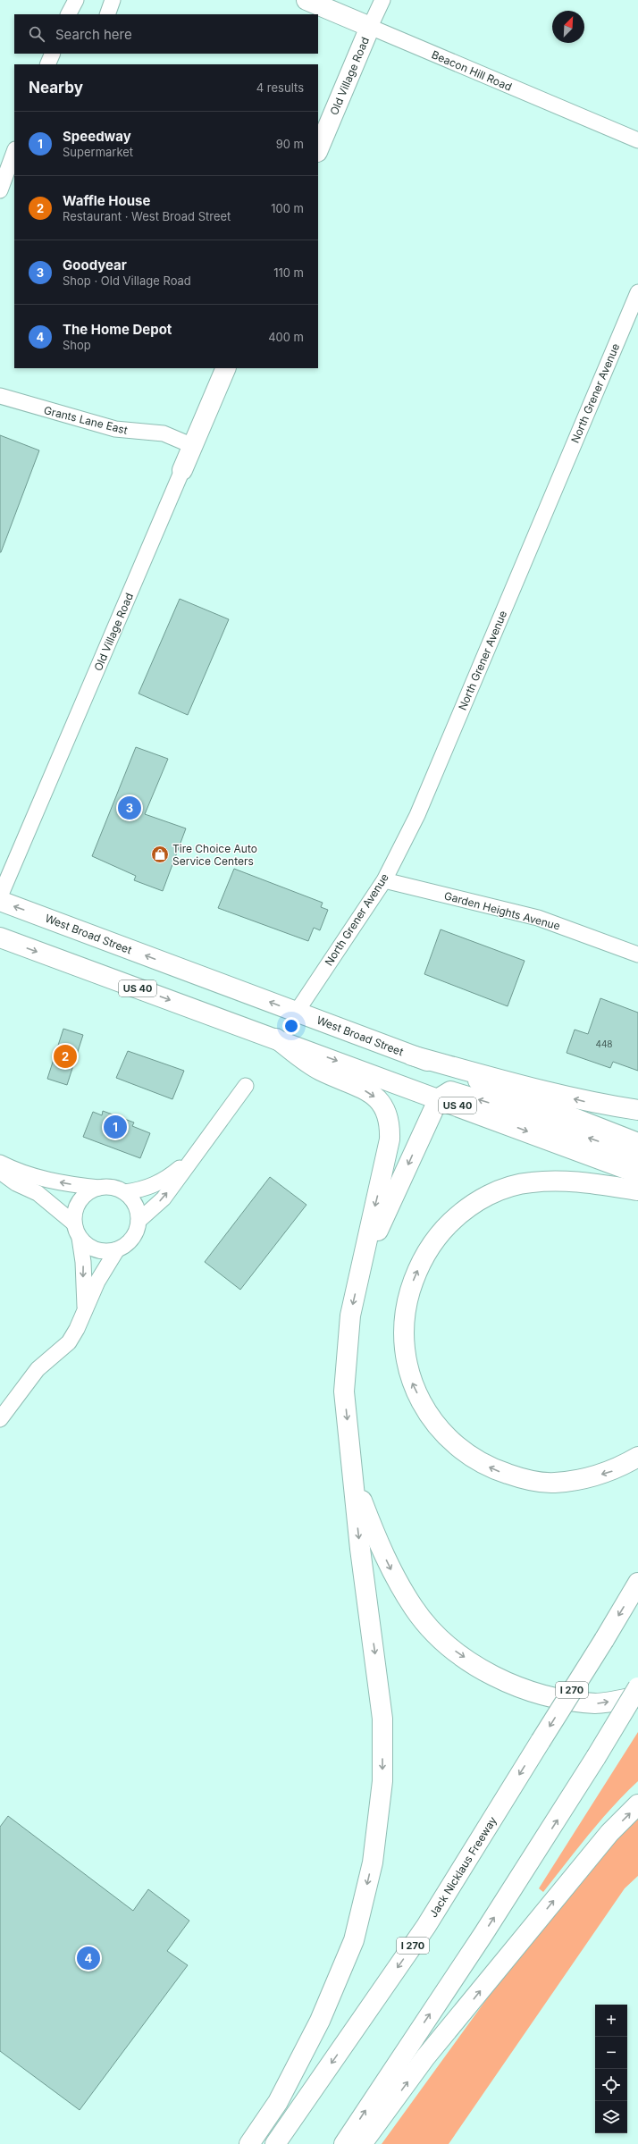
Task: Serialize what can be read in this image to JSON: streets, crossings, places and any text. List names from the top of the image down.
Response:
{
  "streets": {
    "main road": [
      "Beacon Hill Road",
      "Old Village Road",
      "West Broad Street",
      "US 40",
      "I 270",
      "Jack Nicklaus Freeway"
    ],
    "street": ["North Grener Avenue", "Grants Lane East", "Garden Heights Avenue"]
  },
  "crossings": [
    ["Beacon Hill Road", "Old Village Road"],
    ["Old Village Road", "Grants Lane East"],
    ["North Grener Avenue", "Garden Heights Avenue"],
    ["North Grener Avenue", "West Broad Street"]
  ],
  "places": {
    "shop": ["Tire Choice Auto Service Centers"]
  },
  "house_numbers": ["448"],
  "north": "top right",
  "page": {
    "search": "Search here",
    "heading": ["Nearby", "4 results"],
    "list": [
      {
        "mark": "1",
        "name": "Speedway",
        "note": "Supermarket",
        "value": "90 m"
      },
      {
        "mark": "2",
        "name": "Waffle House",
        "note": "Restaurant · West Broad Street",
        "value": "100 m"
      },
      {
        "mark": "3",
        "name": "Goodyear",
        "note": "Shop · Old Village Road",
        "value": "110 m"
      },
      {
        "mark": "4",
        "name": "The Home Depot",
        "note": "Shop",
        "value": "400 m"
      }
    ],
    "pins": [
      "3",
      "2",
      "1",
      "4"
    ],
    "map_buttons": ["+", "−"]
  }
}
